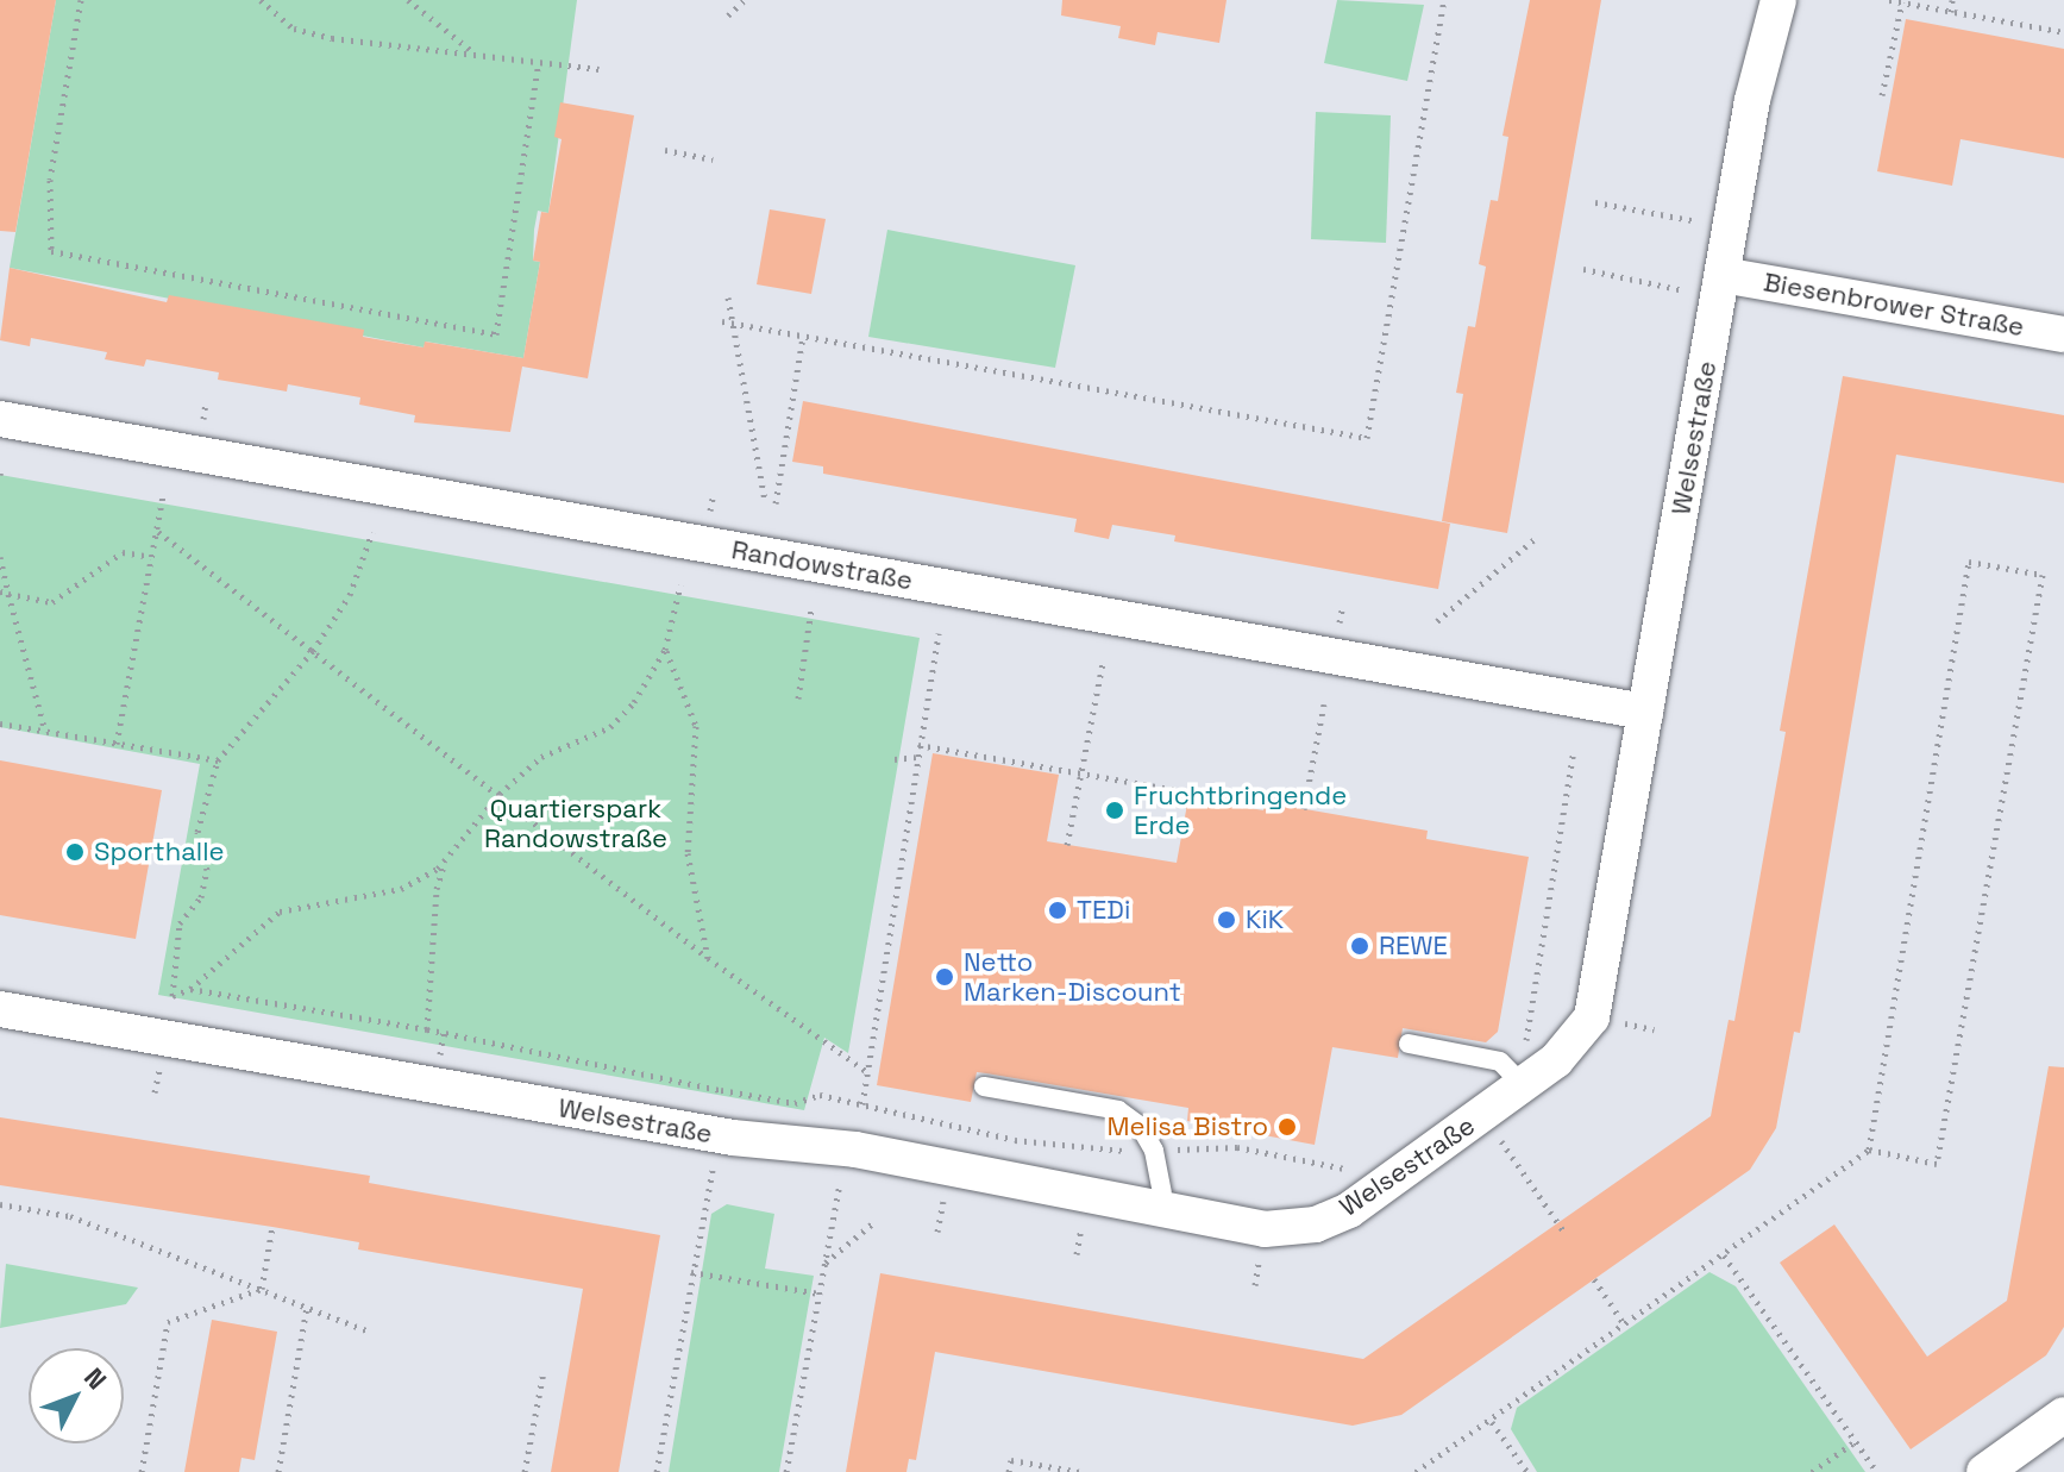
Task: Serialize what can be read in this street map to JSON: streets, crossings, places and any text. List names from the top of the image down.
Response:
{
  "streets": {
    "street": ["Biesenbrower Straße", "Welsestraße", "Randowstraße"]
  },
  "crossings": [
    ["Biesenbrower Straße", "Welsestraße"],
    ["Welsestraße", "Randowstraße"]
  ],
  "parks": ["Quartierspark Randowstraße"],
  "places": [
    "Fruchtbringende Erde",
    "Sporthalle",
    "TEDi",
    "KiK",
    "REWE",
    "Netto Marken-Discount",
    "Melisa Bistro"
  ],
  "north": "top right"
}
